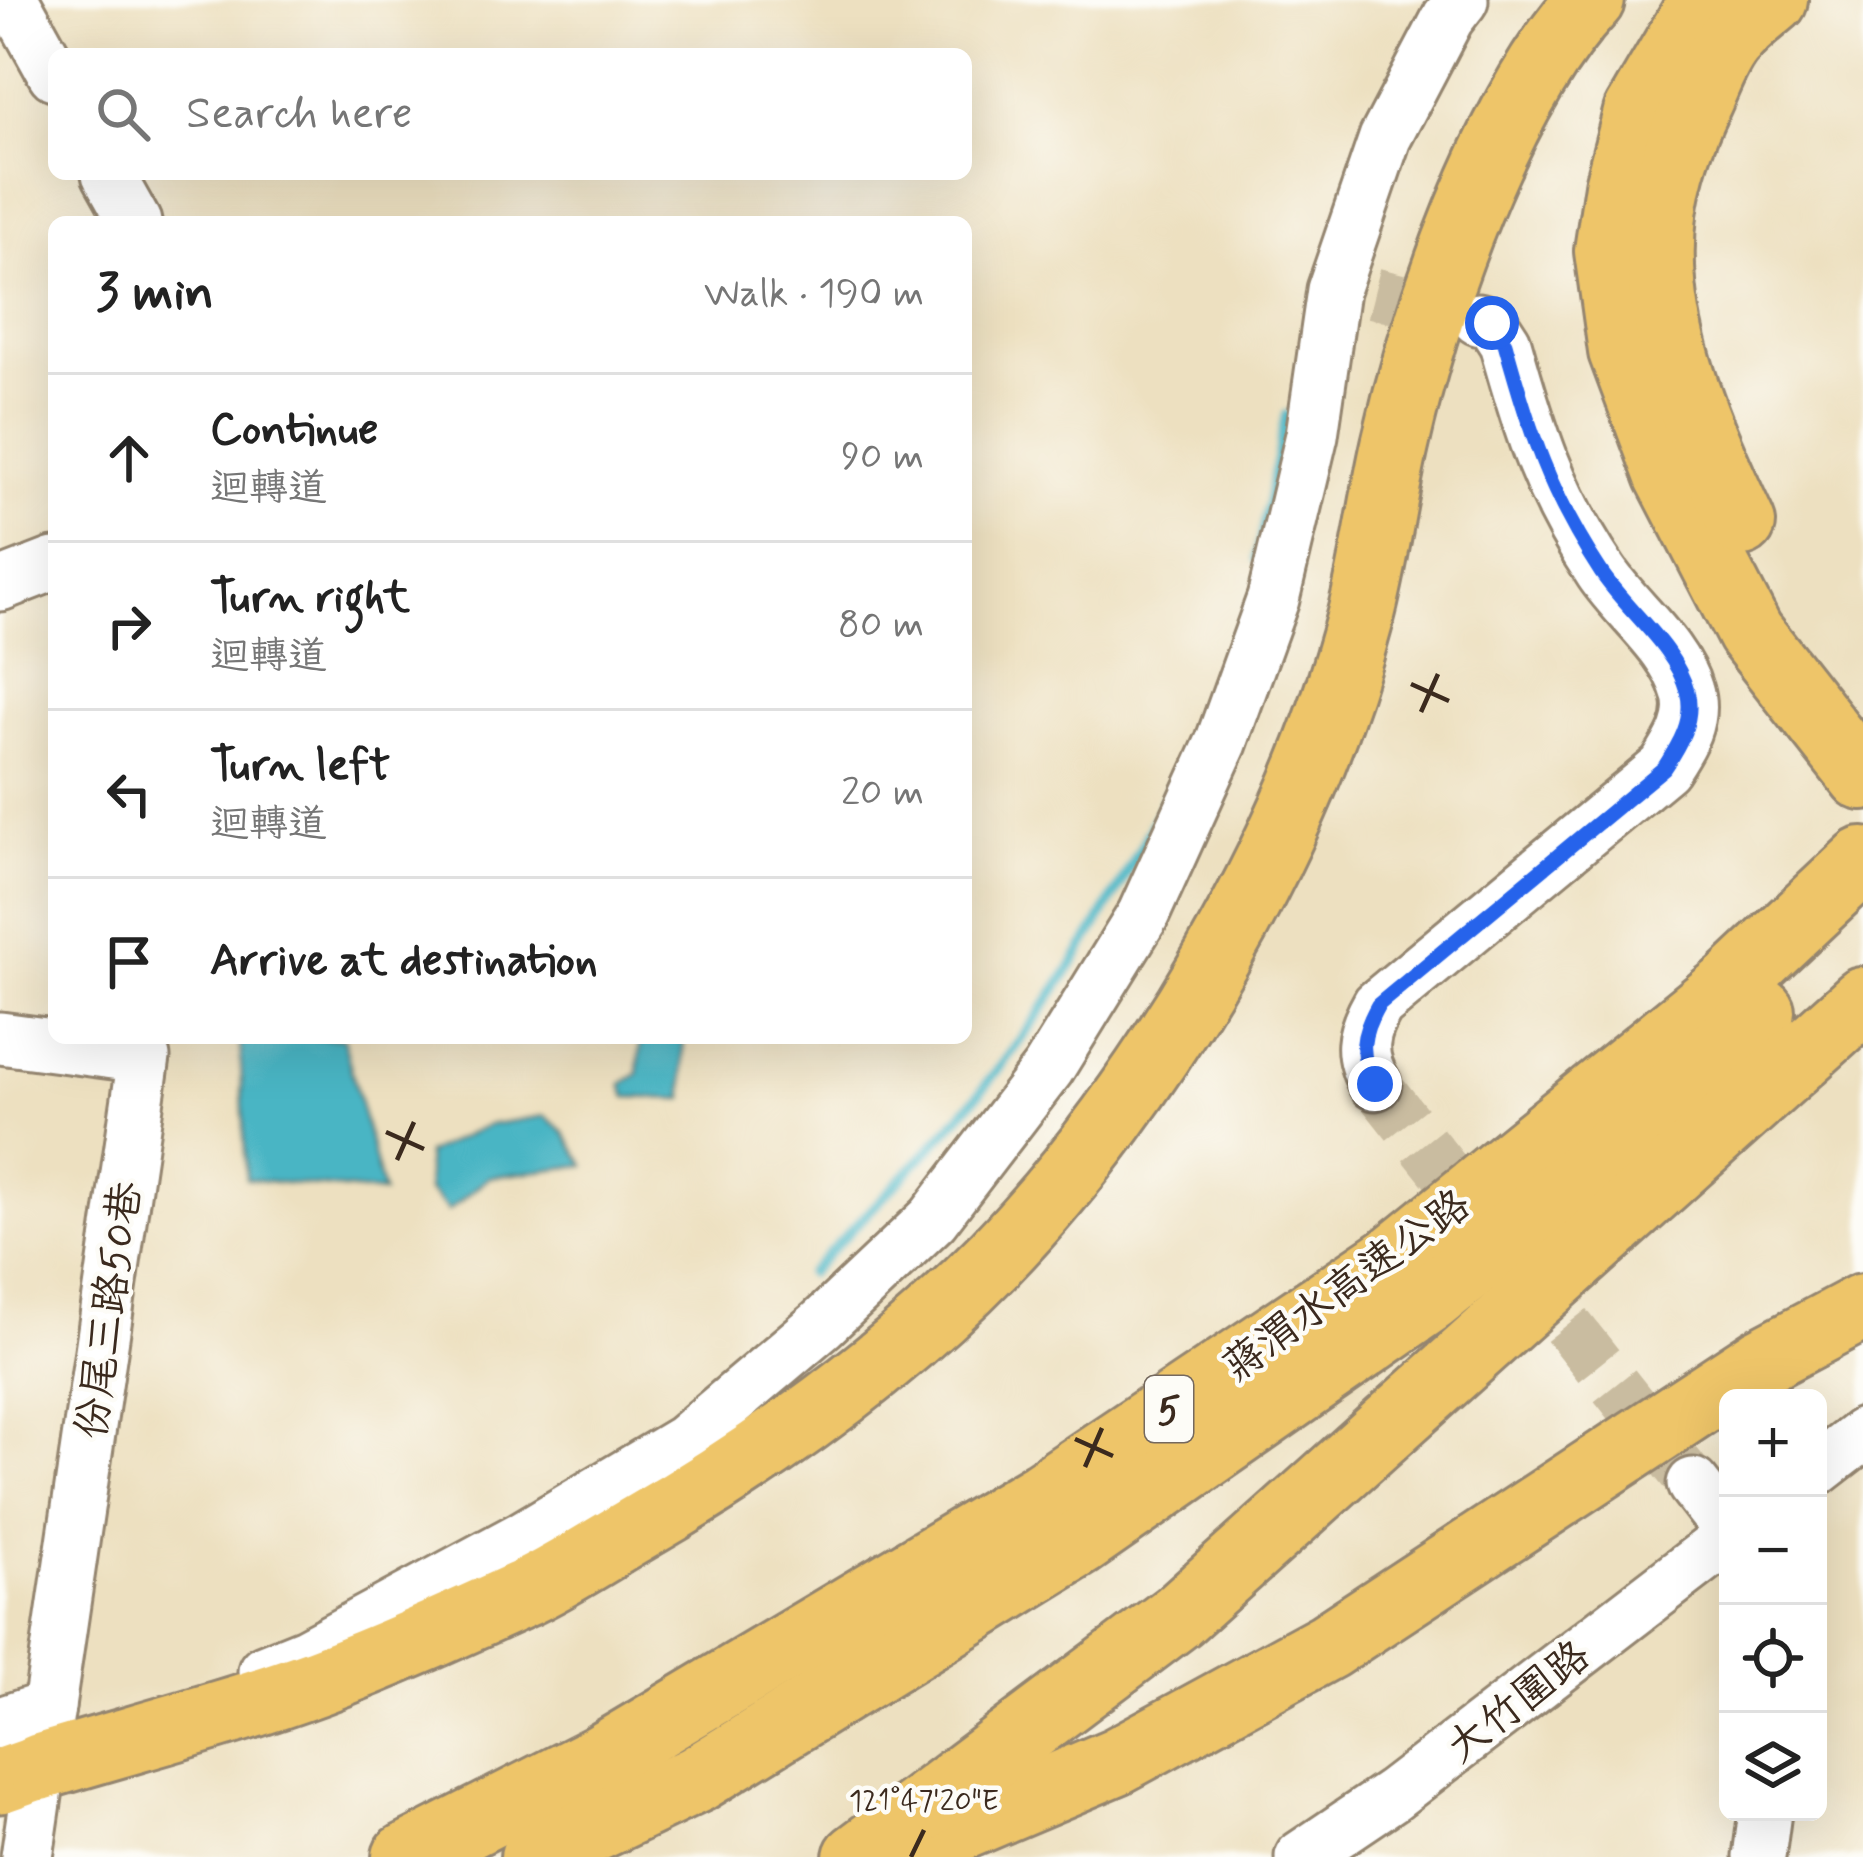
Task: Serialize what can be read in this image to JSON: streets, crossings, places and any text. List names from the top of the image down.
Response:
{
  "streets": {
    "highway": ["蔣渭水高速公路", "5"],
    "street": ["份尾三路50巷", "大竹圍路"]
  },
  "page": {
    "search": "Search here",
    "heading": ["3 min", "Walk · 190 m"],
    "list": [
      ["Continue", "迴轉道", "90 m"],
      ["Turn right", "迴轉道", "80 m"],
      ["Turn left", "迴轉道", "20 m"],
      "Arrive at destination"
    ],
    "map_buttons": ["+", "−"]
  },
  "coordinates": ["121°47'20\"E"]
}
